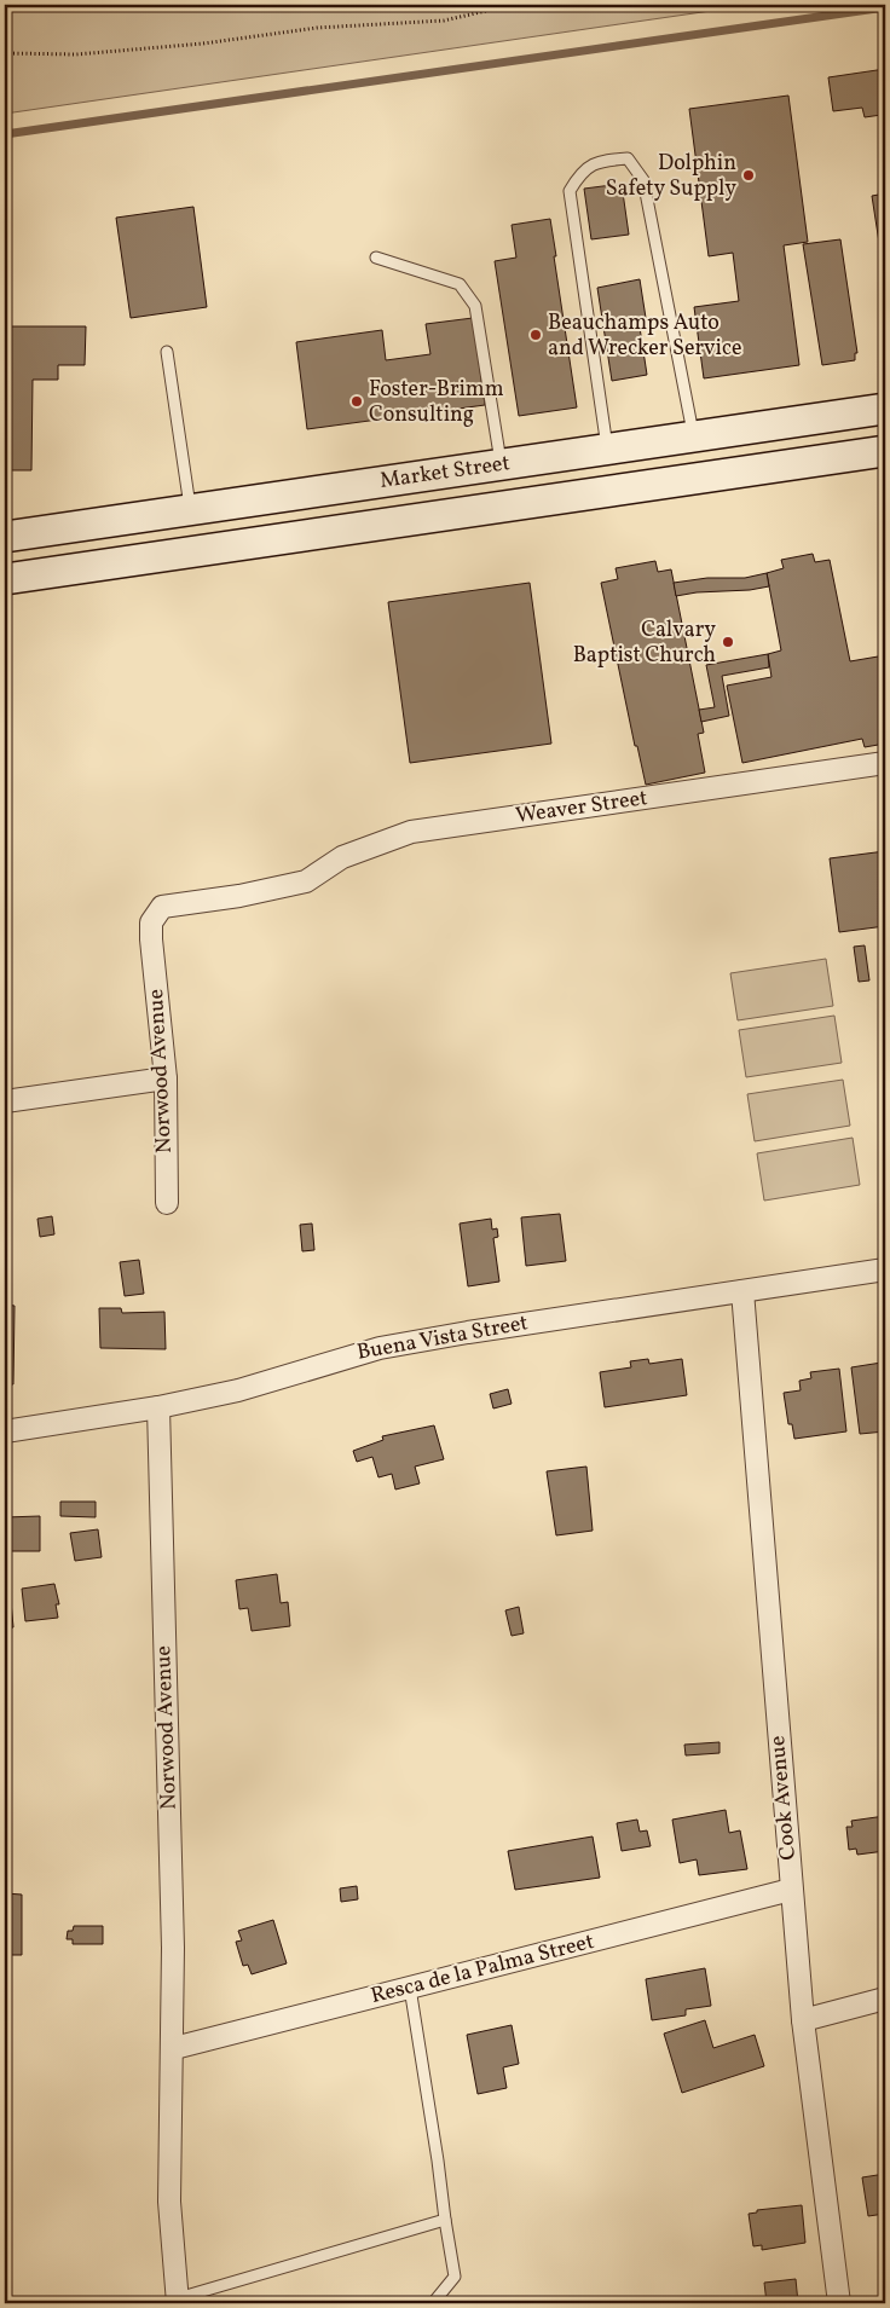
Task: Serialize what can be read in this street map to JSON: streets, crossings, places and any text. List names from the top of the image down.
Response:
{
  "streets": {
    "main road": ["Market Street"],
    "street": [
      "Weaver Street",
      "Norwood Avenue",
      "Buena Vista Street",
      "Cook Avenue",
      "Resca de la Palma Street"
    ]
  },
  "crossings": [
    ["Weaver Street", "Norwood Avenue"],
    ["Norwood Avenue", "Buena Vista Street"],
    ["Norwood Avenue", "Resca de la Palma Street"],
    ["Buena Vista Street", "Cook Avenue"],
    ["Cook Avenue", "Resca de la Palma Street"]
  ],
  "places": [
    "Dolphin Safety Supply",
    "Beauchamps Auto and Wrecker Service",
    "Foster-Brimm Consulting",
    "Calvary Baptist Church"
  ]
}
